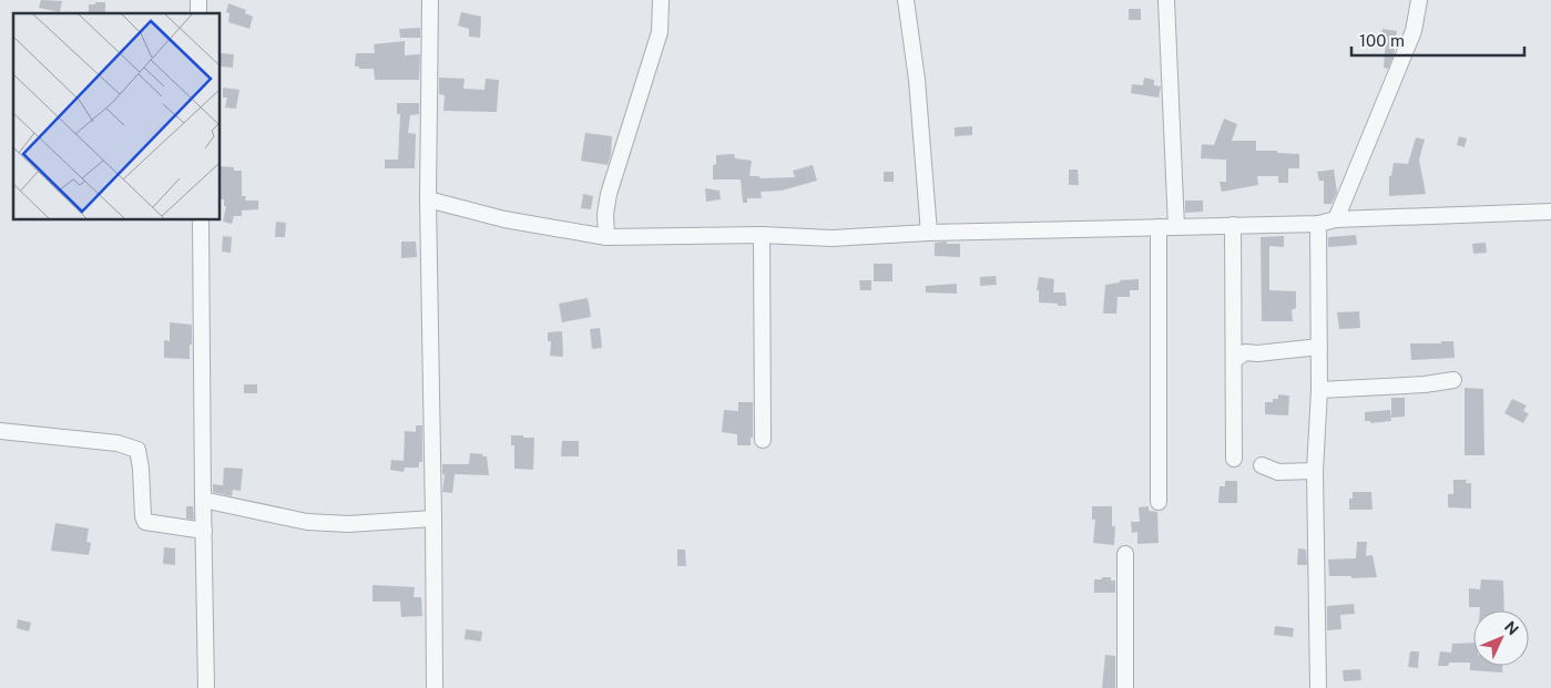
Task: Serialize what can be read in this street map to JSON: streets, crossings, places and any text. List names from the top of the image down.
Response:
{
  "scale_bar": "100 m",
  "north": "top right"
}
